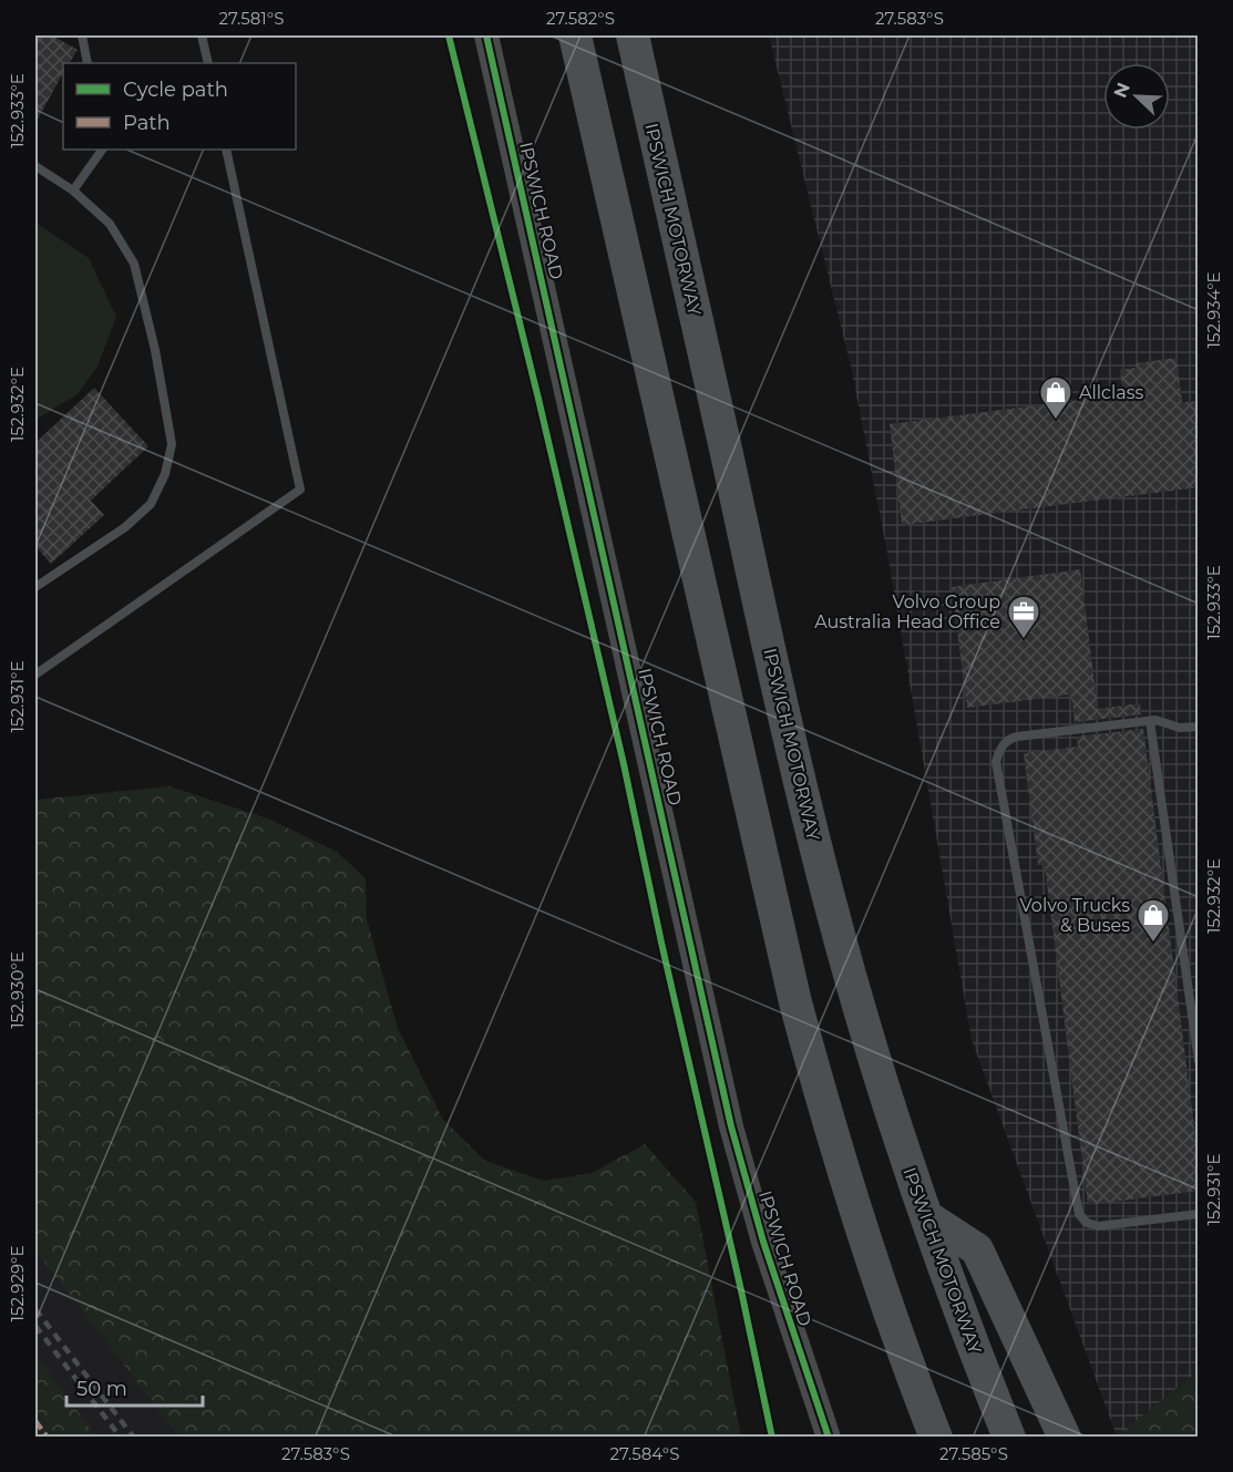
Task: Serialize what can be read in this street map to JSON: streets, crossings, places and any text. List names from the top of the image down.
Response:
{
  "streets": {
    "highway": ["IPSWICH MOTORWAY"],
    "street": ["IPSWICH ROAD"]
  },
  "places": {
    "shop": ["Allclass", "Volvo Trucks & Buses"],
    "office": ["Volvo Group Australia Head Office"]
  },
  "legend": ["Cycle path", "Path"],
  "scale_bar": "50 m",
  "north": "top left",
  "coordinates": [
    "27.581°S",
    "27.582°S",
    "27.583°S",
    "152.933°E",
    "152.934°E",
    "152.932°E",
    "152.931°E",
    "152.930°E",
    "152.929°E",
    "27.584°S",
    "27.585°S"
  ]
}
